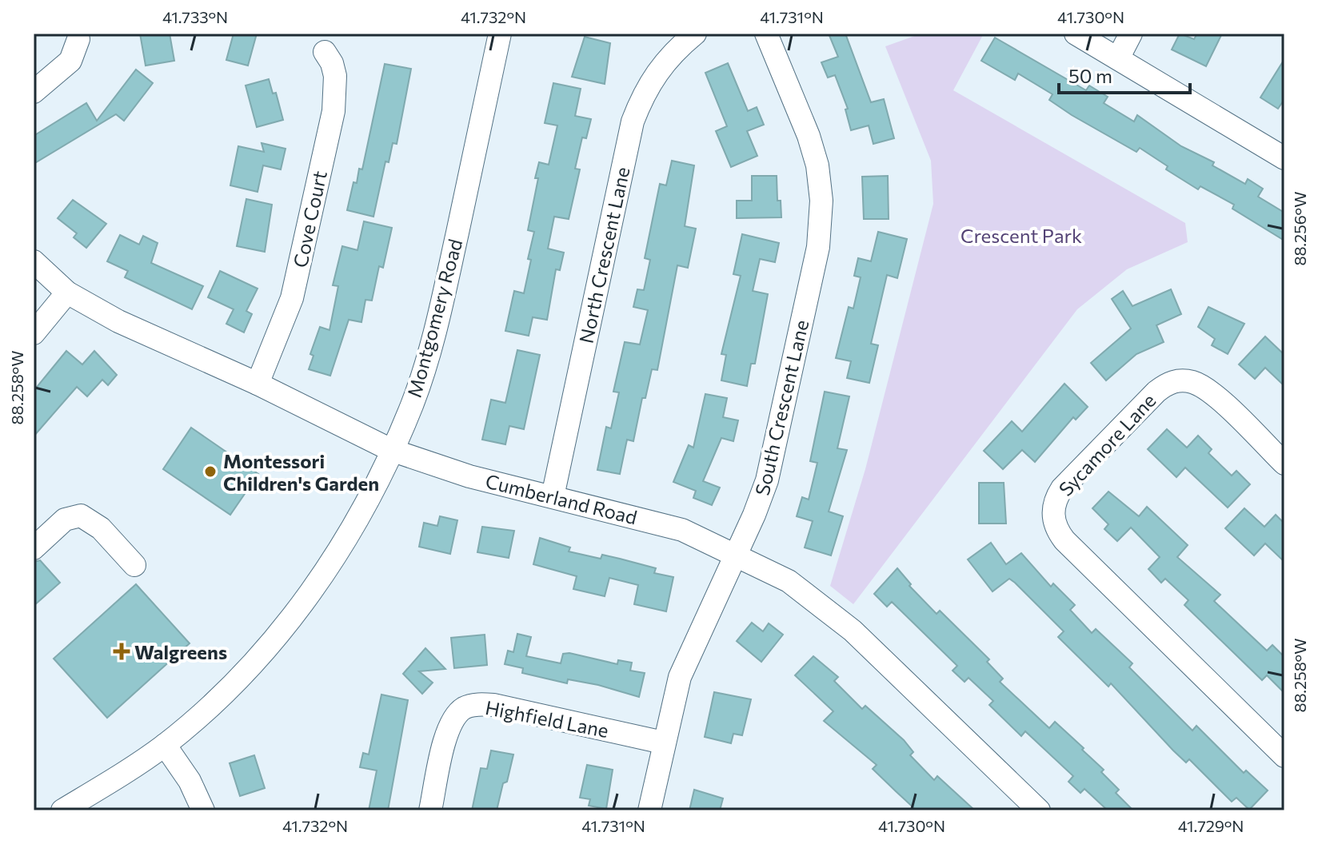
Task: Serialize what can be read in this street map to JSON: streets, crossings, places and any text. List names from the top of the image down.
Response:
{
  "streets": {
    "street": [
      "Cove Court",
      "North Crescent Lane",
      "Montgomery Road",
      "South Crescent Lane",
      "Sycamore Lane",
      "Cumberland Road",
      "Highfield Lane"
    ]
  },
  "crossings": [
    ["Cove Court", "Cumberland Road"],
    ["North Crescent Lane", "Cumberland Road"],
    ["Montgomery Road", "Cumberland Road"],
    ["South Crescent Lane", "Cumberland Road"],
    ["South Crescent Lane", "Highfield Lane"]
  ],
  "parks": ["Crescent Park"],
  "places": {
    "other": ["Montessori Children's Garden"],
    "health": ["Walgreens"]
  },
  "scale_bar": "50 m",
  "coordinates": [
    "41.733°N",
    "41.732°N",
    "41.731°N",
    "41.730°N",
    "88.256°W",
    "88.258°W",
    "41.729°N"
  ]
}
